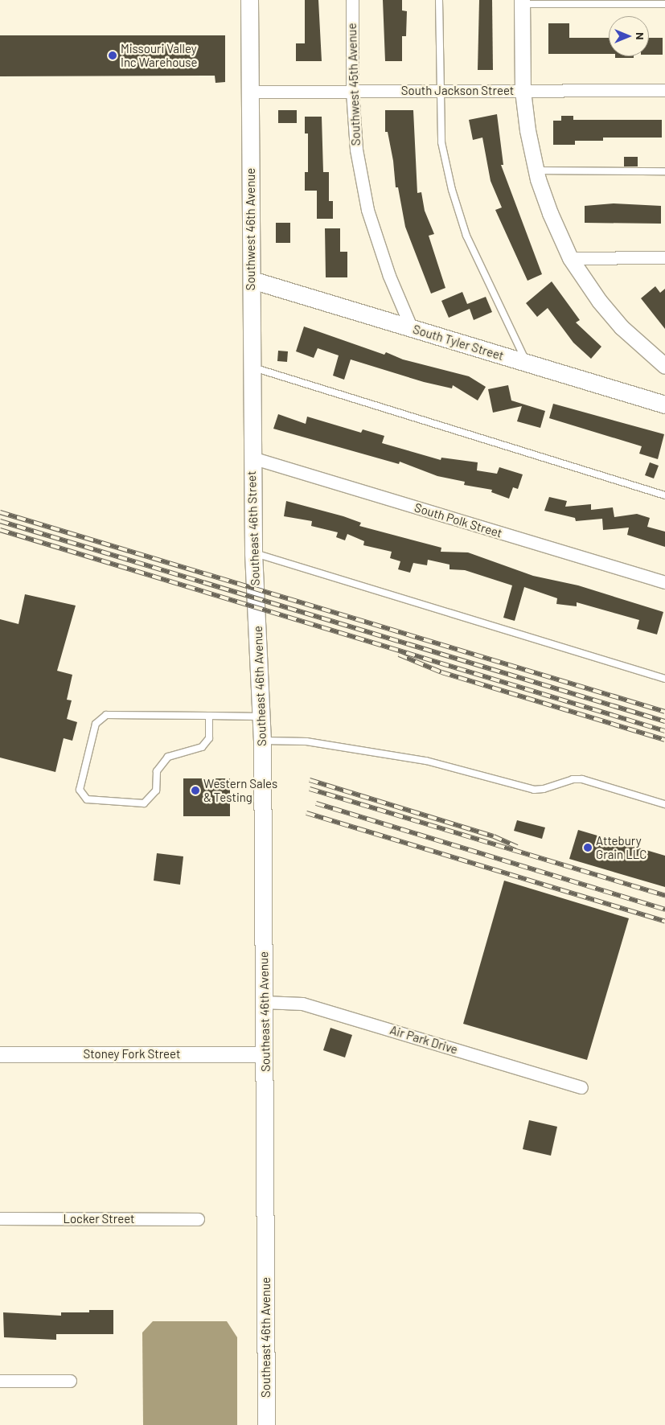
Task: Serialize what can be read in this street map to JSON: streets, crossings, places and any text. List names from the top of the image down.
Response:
{
  "streets": {
    "main road": [
      "Southwest 46th Avenue",
      "South Tyler Street",
      "Southeast 46th Street",
      "Southeast 46th Avenue"
    ],
    "street": [
      "Southwest 45th Avenue",
      "South Jackson Street",
      "South Polk Street",
      "Air Park Drive",
      "Stoney Fork Street",
      "Locker Street"
    ]
  },
  "crossings": [
    ["Southwest 45th Avenue", "South Jackson Street"],
    ["Southwest 45th Avenue", "South Tyler Street"],
    ["South Jackson Street", "Southwest 46th Avenue"],
    ["Southwest 46th Avenue", "South Tyler Street"],
    ["Southwest 46th Avenue", "South Polk Street"],
    ["Southwest 46th Avenue", "Southeast 46th Street"],
    ["South Polk Street", "Southeast 46th Street"],
    ["Southeast 46th Street", "Southeast 46th Avenue"],
    ["Southeast 46th Avenue", "Air Park Drive"],
    ["Southeast 46th Avenue", "Stoney Fork Street"]
  ],
  "places": ["Missouri Valley Inc Warehouse", "Western Sales & Testing", "Attebury Grain LLC"],
  "north": "right"
}
